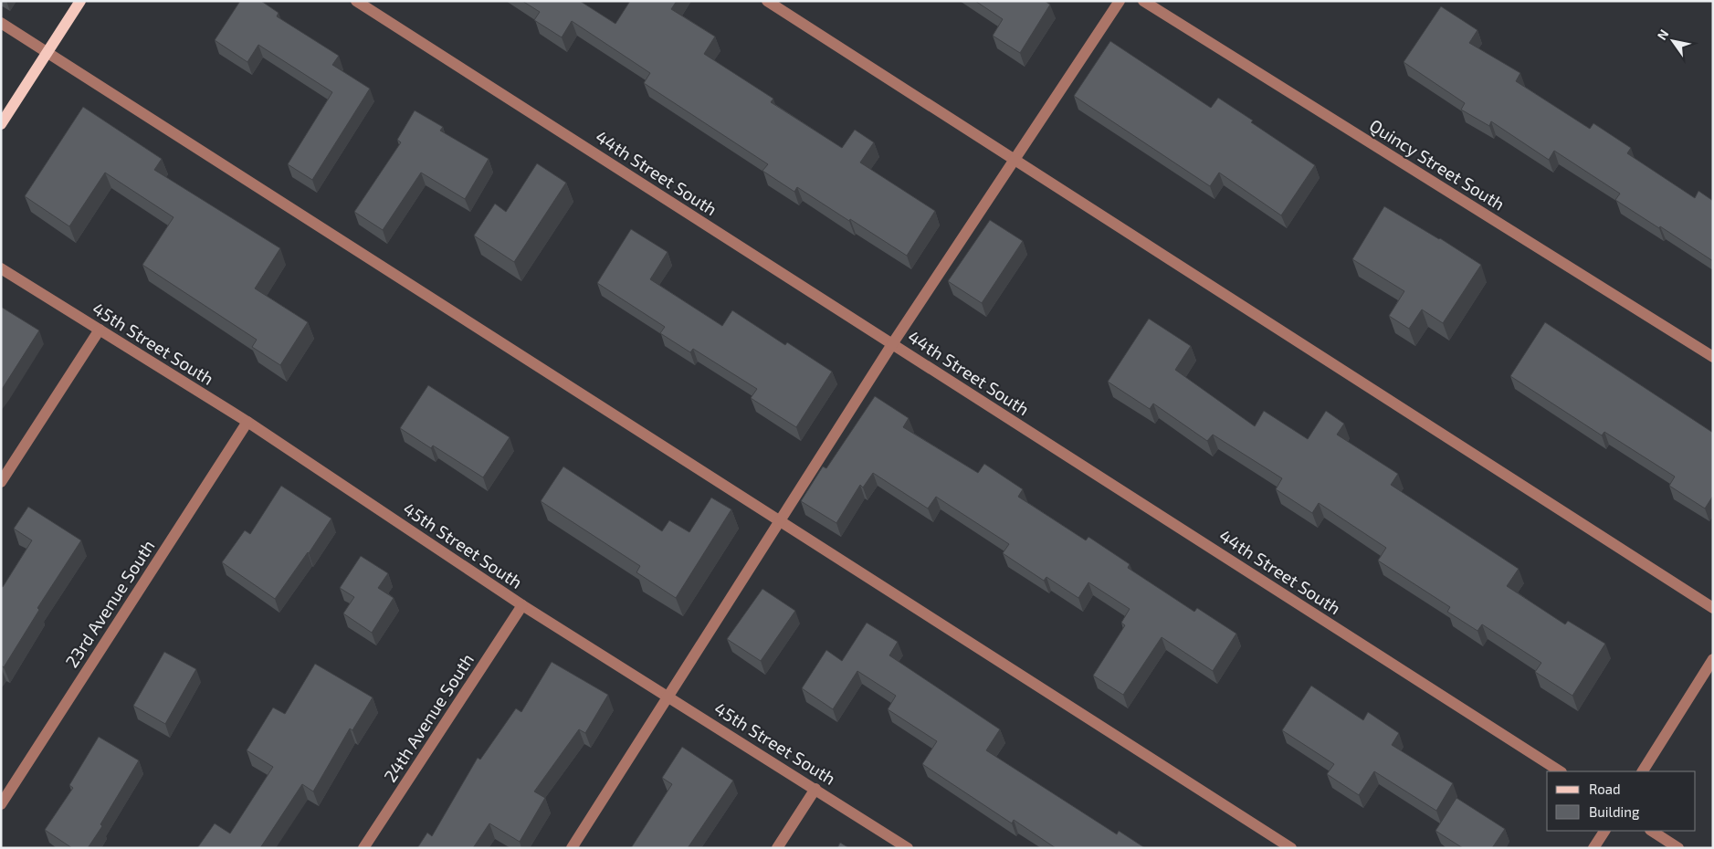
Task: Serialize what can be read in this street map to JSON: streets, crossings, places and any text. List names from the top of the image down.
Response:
{
  "streets": {
    "street": [
      "Quincy Street South",
      "44th Street South",
      "45th Street South",
      "23rd Avenue South",
      "24th Avenue South"
    ]
  },
  "crossings": [
    ["45th Street South", "23rd Avenue South"],
    ["45th Street South", "24th Avenue South"]
  ],
  "legend": ["Road", "Building"],
  "north": "top left"
}
